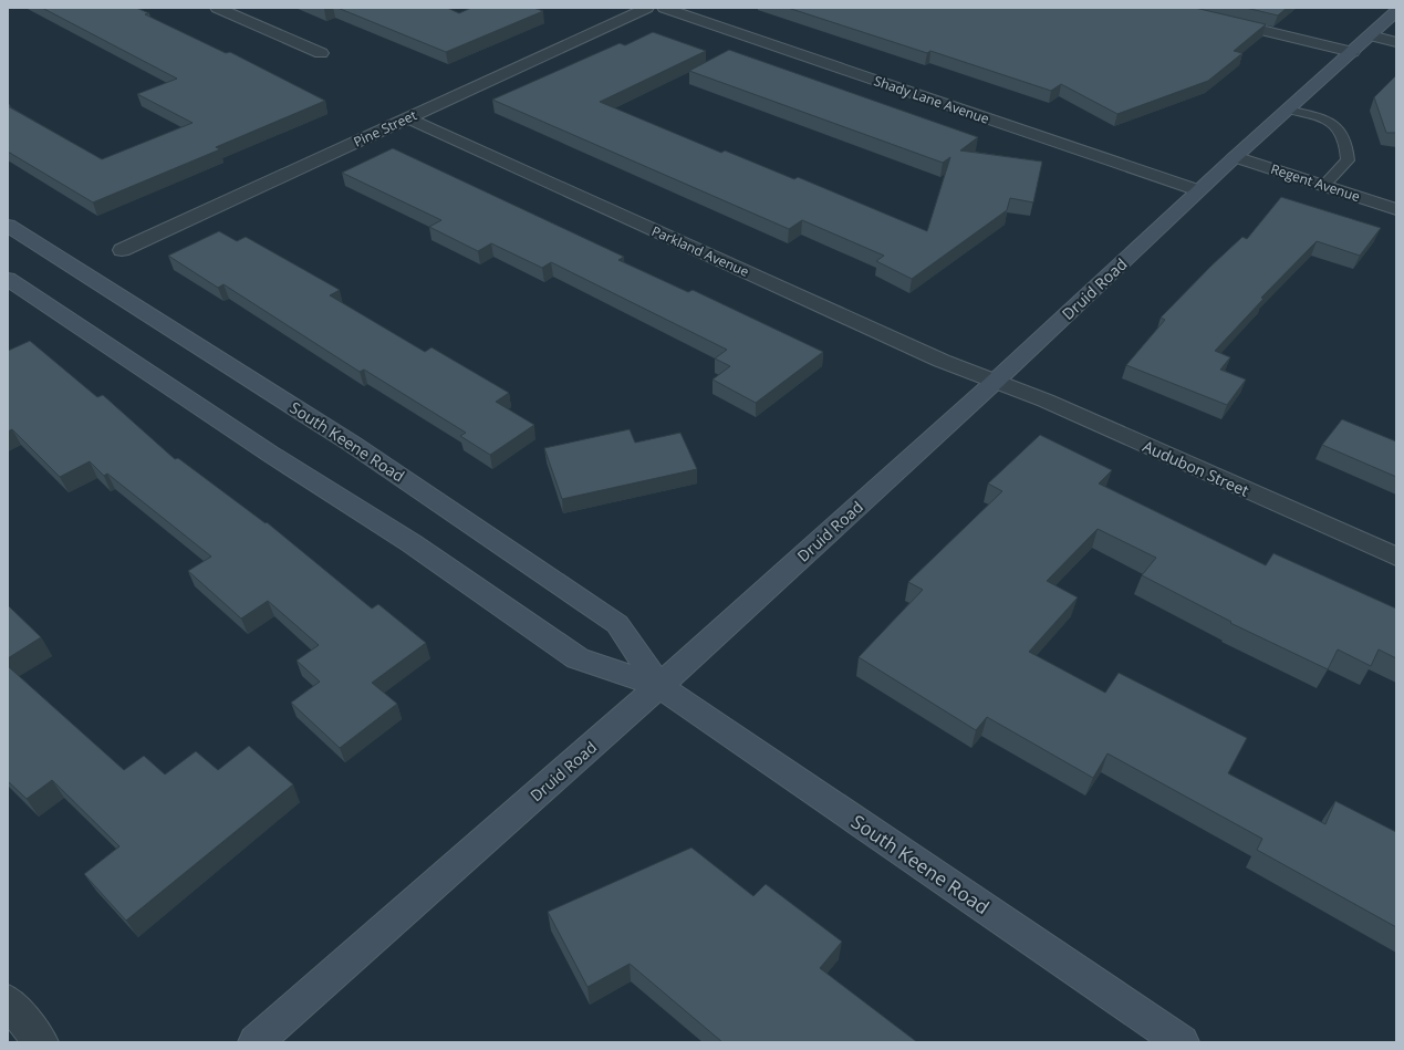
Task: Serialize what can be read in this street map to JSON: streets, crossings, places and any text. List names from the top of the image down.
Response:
{
  "streets": {
    "main road": ["Druid Road", "South Keene Road"],
    "street": [
      "Shady Lane Avenue",
      "Pine Street",
      "Regent Avenue",
      "Parkland Avenue",
      "Audubon Street"
    ]
  },
  "crossings": [
    ["Shady Lane Avenue", "Druid Road"],
    ["Pine Street", "Parkland Avenue"],
    ["Regent Avenue", "Druid Road"],
    ["Parkland Avenue", "Druid Road"],
    ["Parkland Avenue", "Audubon Street"],
    ["Druid Road", "South Keene Road"],
    ["Druid Road", "Audubon Street"]
  ]
}
